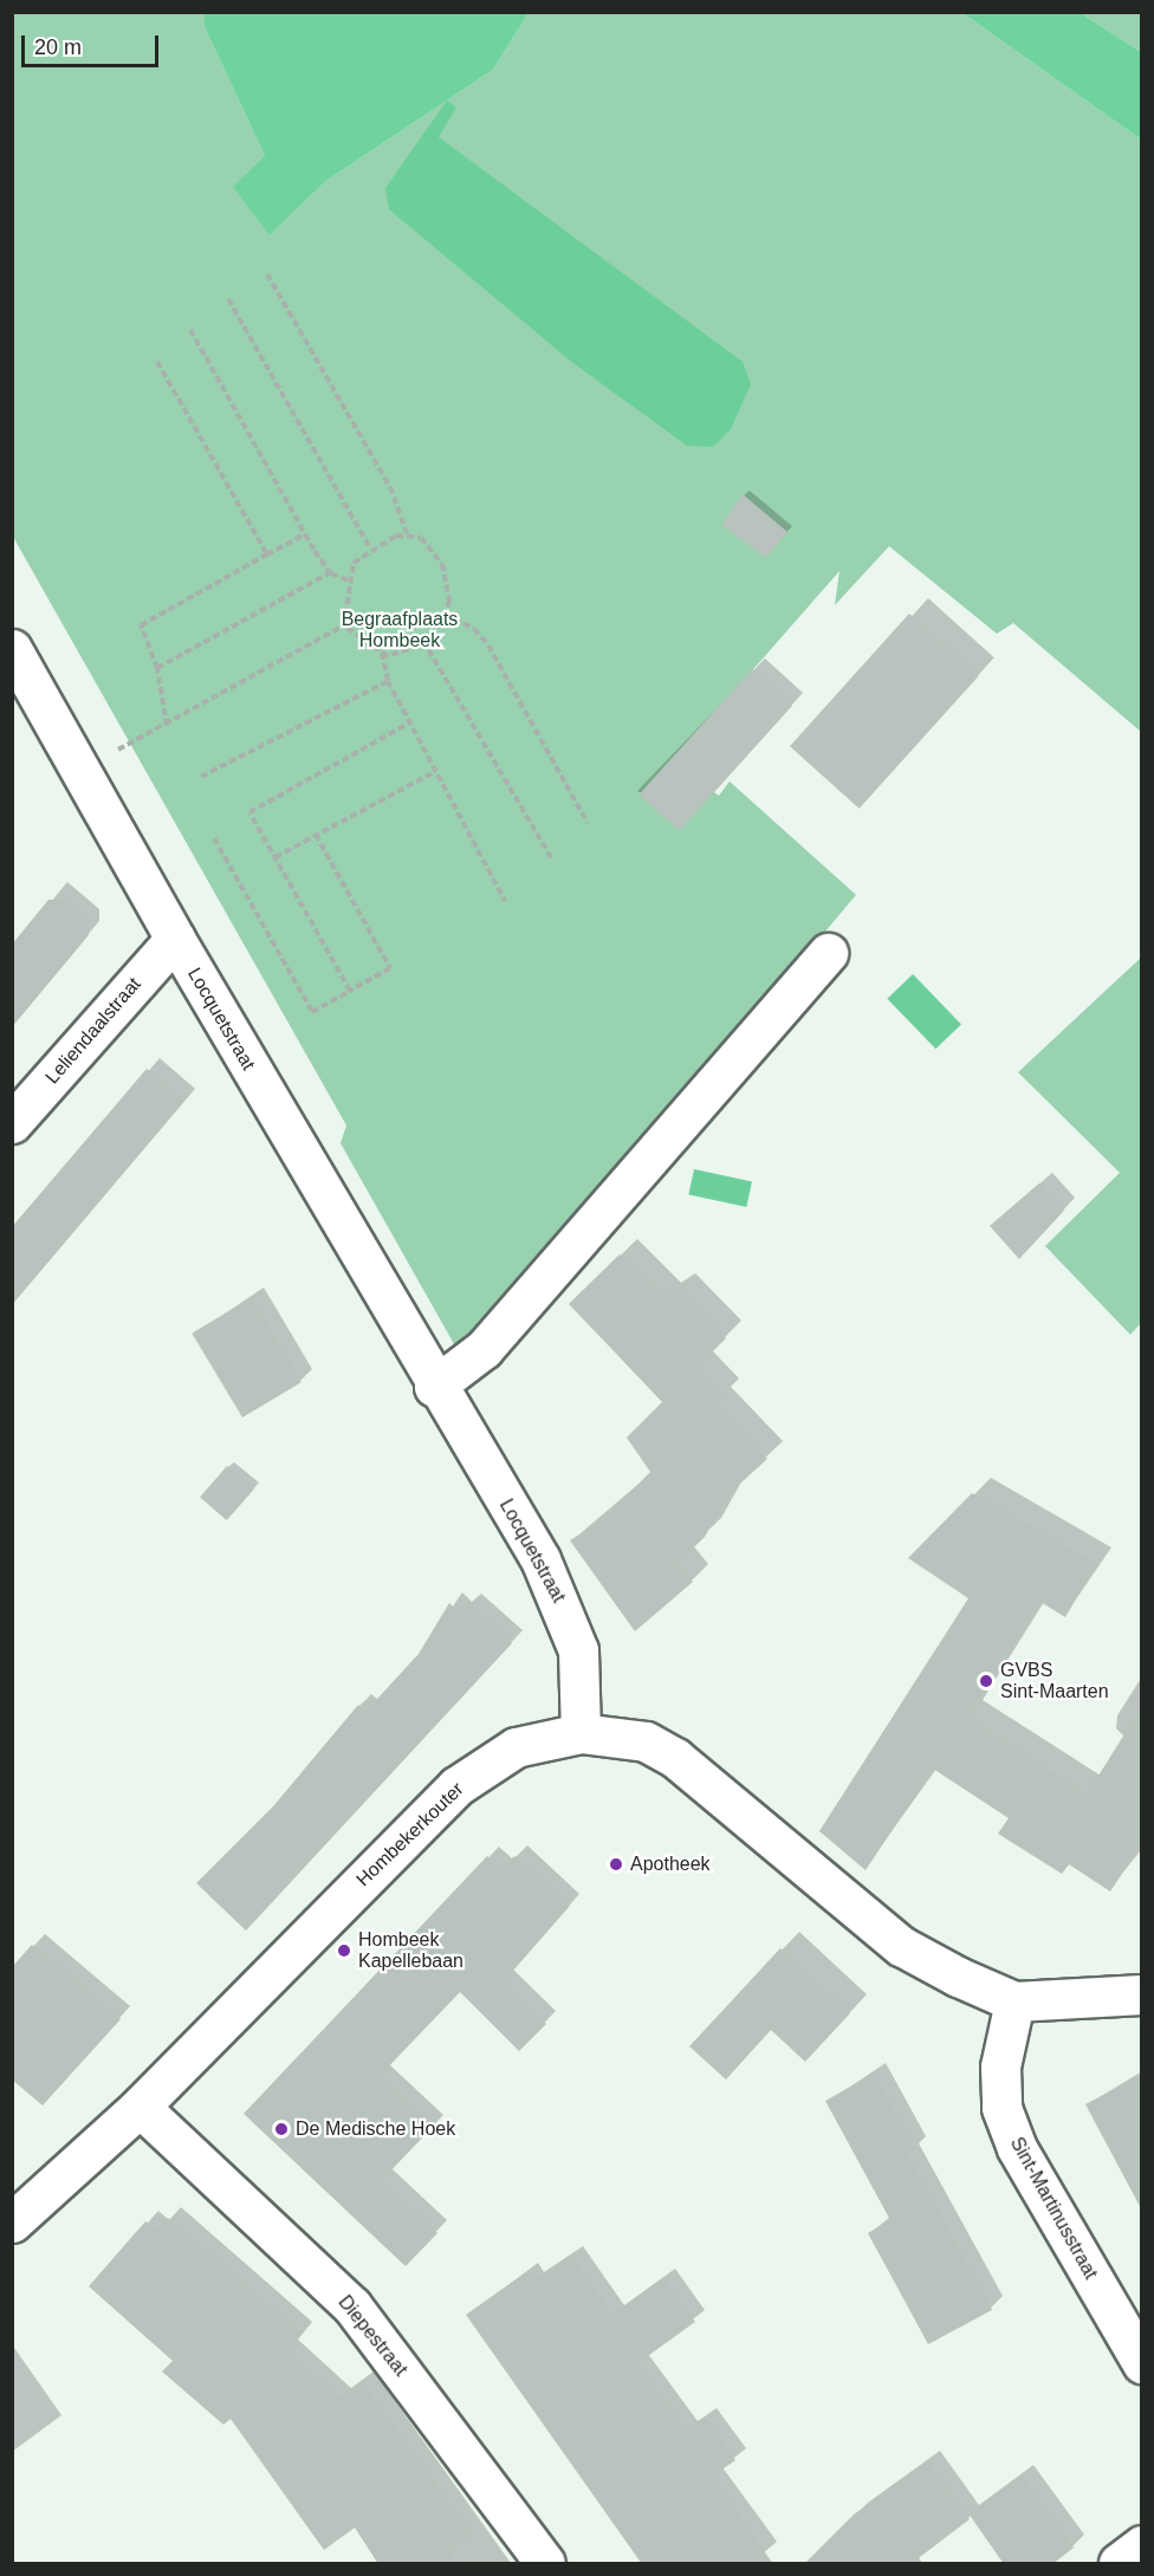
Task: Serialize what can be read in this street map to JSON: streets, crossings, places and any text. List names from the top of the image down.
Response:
{
  "streets": {
    "street": [
      "Locquetstraat",
      "Leliendaalstraat",
      "Hombekerkouter",
      "Sint-Martinusstraat",
      "Diepestraat"
    ]
  },
  "crossings": [
    ["Locquetstraat", "Leliendaalstraat"],
    ["Locquetstraat", "Hombekerkouter"],
    ["Hombekerkouter", "Sint-Martinusstraat"],
    ["Hombekerkouter", "Diepestraat"]
  ],
  "parks": ["Begraafplaats Hombeek"],
  "places": [
    "GVBS Sint-Maarten",
    "Apotheek",
    "Hombeek Kapellebaan",
    "De Medische Hoek"
  ],
  "scale_bar": "20 m"
}
